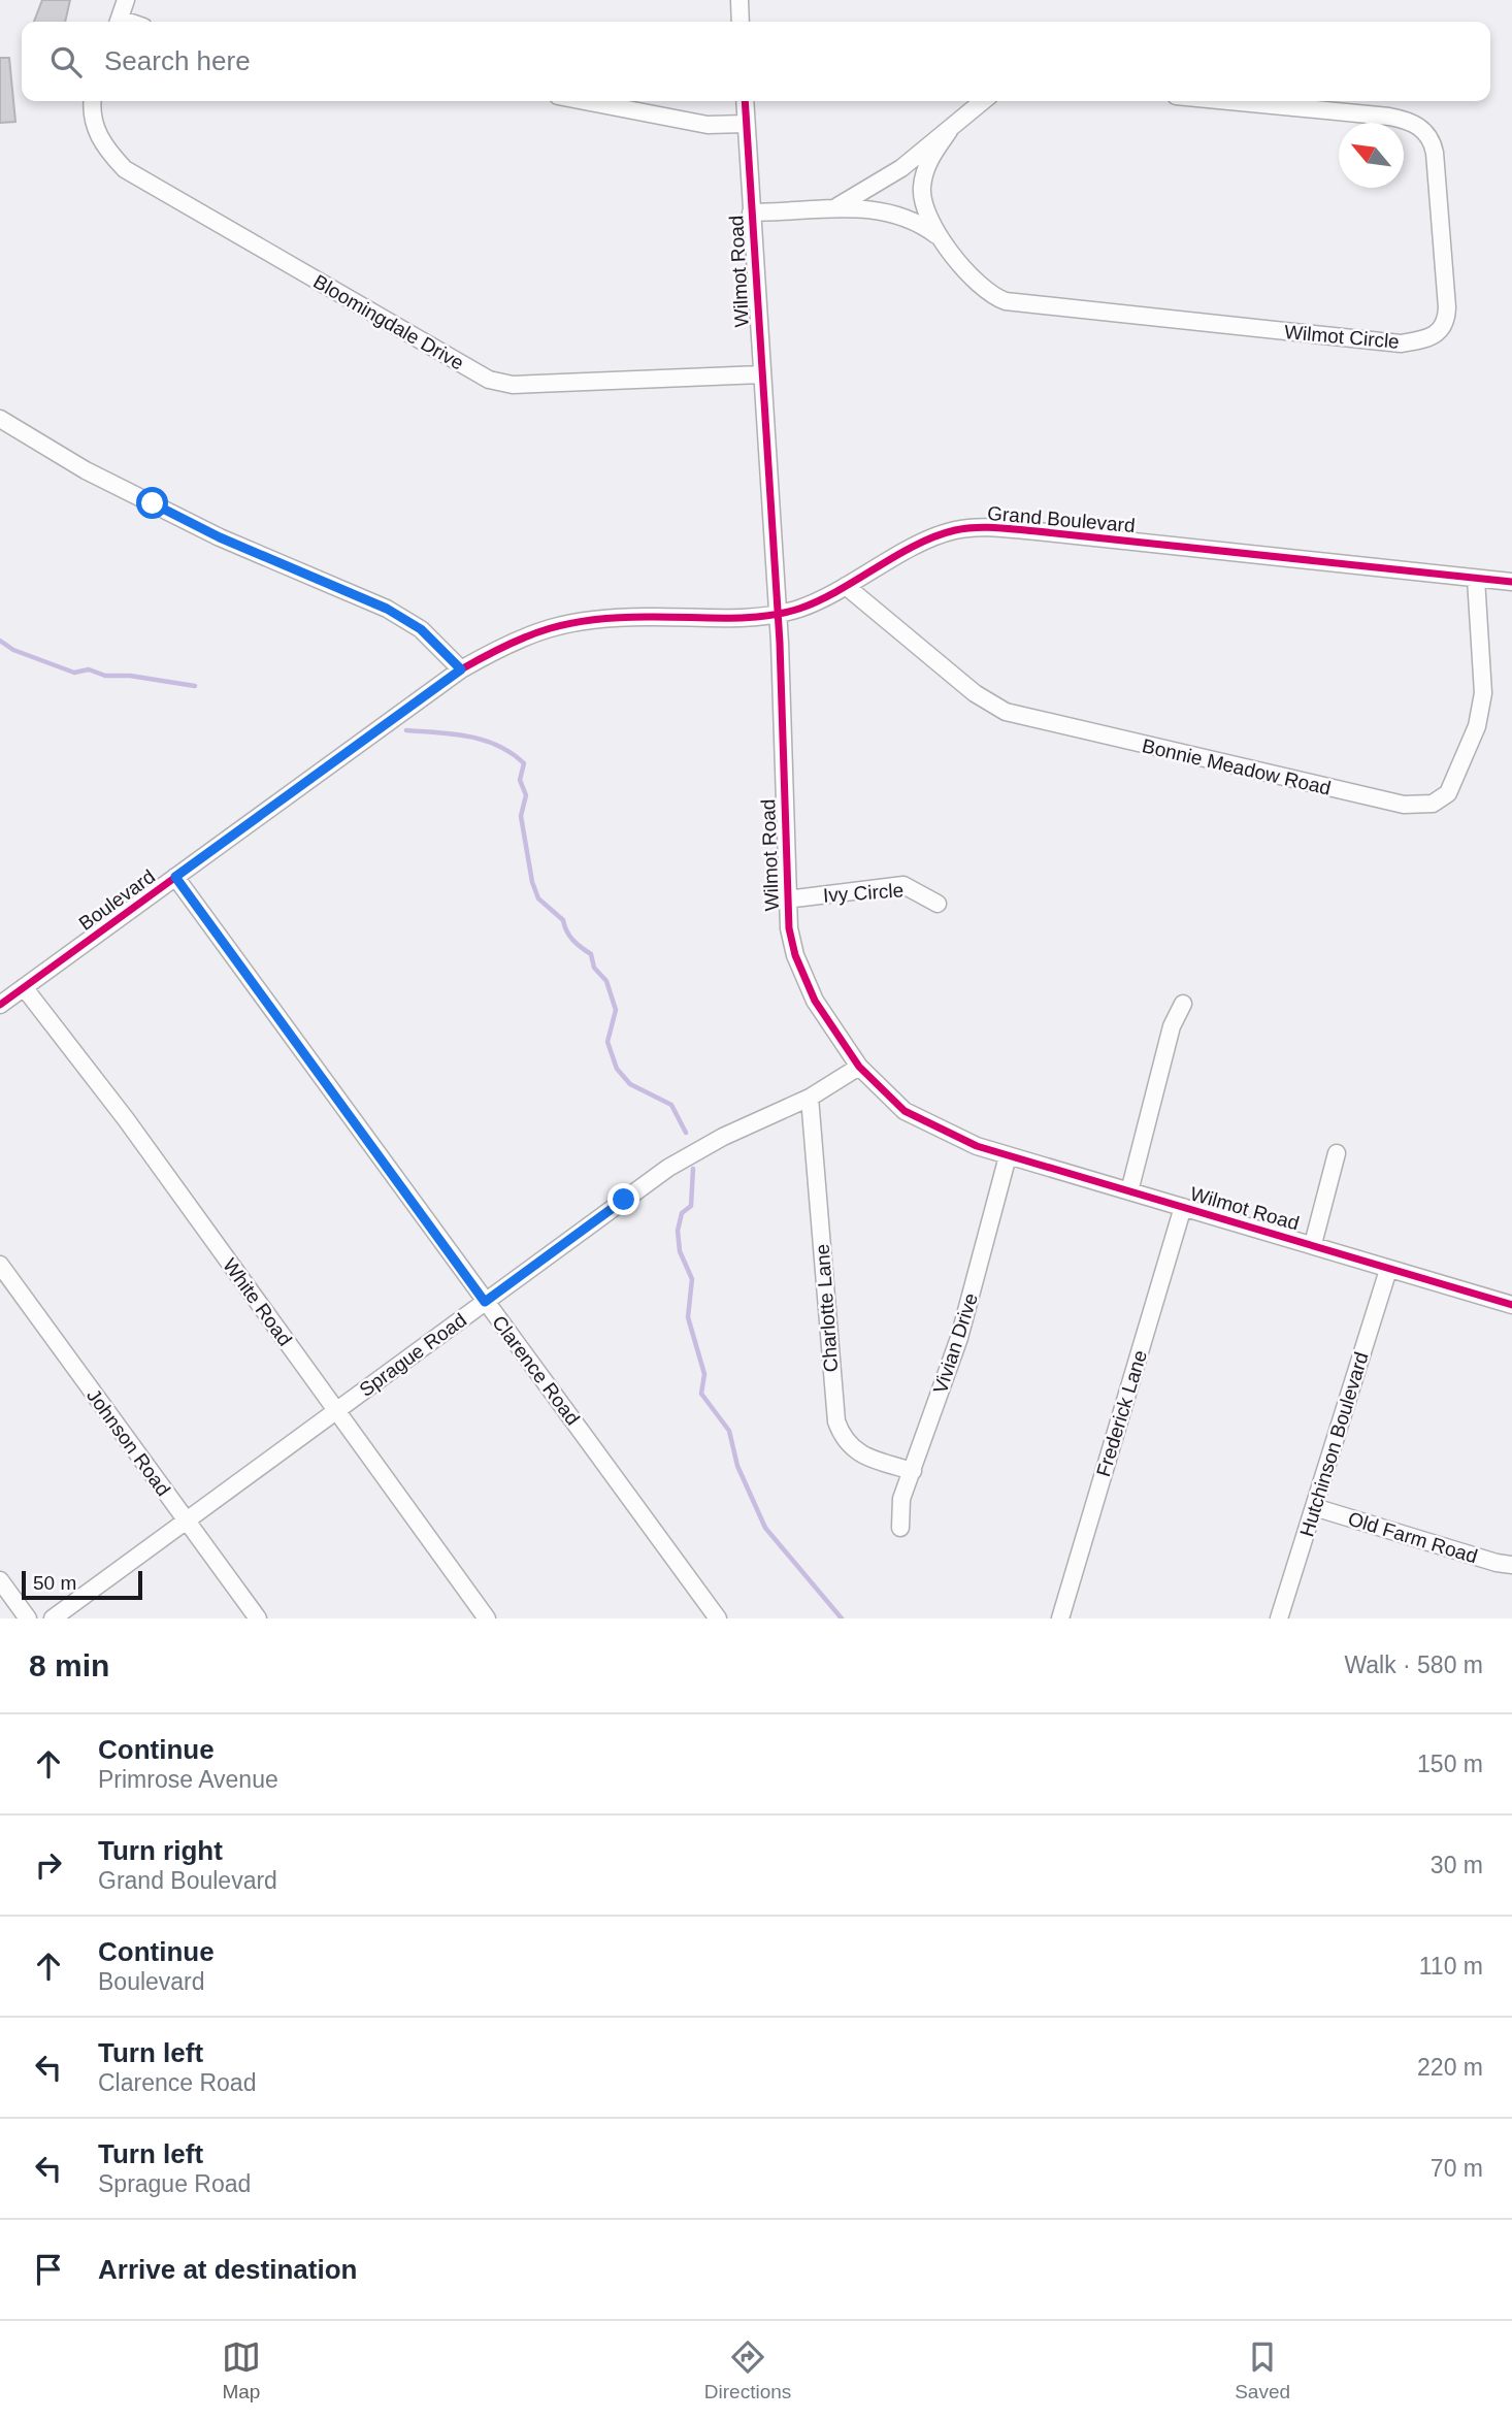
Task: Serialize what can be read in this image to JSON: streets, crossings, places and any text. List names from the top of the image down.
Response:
{
  "streets": {
    "street": [
      "Wilmot Road",
      "Bloomingdale Drive",
      "Wilmot Circle",
      "Grand Boulevard",
      "Bonnie Meadow Road",
      "Ivy Circle",
      "Boulevard",
      "White Road",
      "Charlotte Lane",
      "Vivian Drive",
      "Sprague Road",
      "Clarence Road",
      "Frederick Lane",
      "Johnson Road",
      "Hutchinson Boulevard",
      "Old Farm Road"
    ]
  },
  "crossings": [
    ["Wilmot Road", "Bloomingdale Drive"],
    ["Wilmot Road", "Wilmot Circle"],
    ["Wilmot Road", "Grand Boulevard"],
    ["Wilmot Road", "Ivy Circle"],
    ["Wilmot Road", "Vivian Drive"],
    ["Wilmot Road", "Sprague Road"],
    ["Wilmot Road", "Frederick Lane"],
    ["Wilmot Road", "Hutchinson Boulevard"],
    ["Grand Boulevard", "Bonnie Meadow Road"],
    ["Grand Boulevard", "Boulevard"],
    ["Boulevard", "White Road"],
    ["Boulevard", "Clarence Road"],
    ["White Road", "Sprague Road"],
    ["Charlotte Lane", "Vivian Drive"],
    ["Charlotte Lane", "Sprague Road"],
    ["Sprague Road", "Clarence Road"],
    ["Sprague Road", "Johnson Road"],
    ["Hutchinson Boulevard", "Old Farm Road"]
  ],
  "scale_bar": "50 m",
  "north": "top left",
  "page": {
    "search": "Search here",
    "scale": "50 m",
    "heading": ["8 min", "Walk · 580 m"],
    "list": [
      ["Continue", "Primrose Avenue", "150 m"],
      ["Turn right", "Grand Boulevard", "30 m"],
      ["Continue", "Boulevard", "110 m"],
      ["Turn left", "Clarence Road", "220 m"],
      ["Turn left", "Sprague Road", "70 m"],
      "Arrive at destination"
    ],
    "nav": ["Map", "Directions", "Saved"]
  }
}
